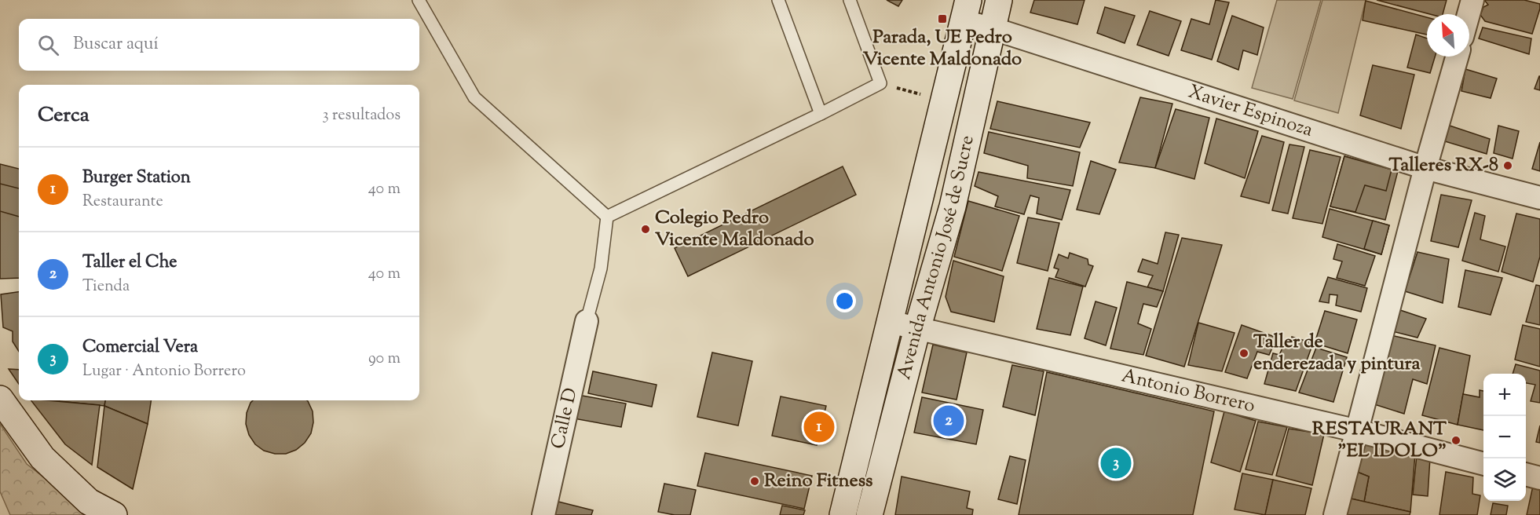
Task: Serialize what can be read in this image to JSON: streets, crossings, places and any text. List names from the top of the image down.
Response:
{
  "streets": {
    "main road": ["Avenida Antonio José de Sucre"],
    "street": ["Xavier Espinoza", "Antonio Borrero", "Calle D"]
  },
  "crossings": [
    ["Xavier Espinoza", "Avenida Antonio José de Sucre"],
    ["Avenida Antonio José de Sucre", "Antonio Borrero"]
  ],
  "places": {
    "transit": ["Parada, UE Pedro Vicente Maldonado"],
    "other": [
      "Talleres RX-8",
      "Colegio Pedro Vicente Maldonado",
      "Taller de enderezada y pintura",
      "RESTAURANT \"EL IDOLO\"",
      "Reino Fitness"
    ]
  },
  "north": "top left",
  "page": {
    "search": "Buscar aquí",
    "heading": ["Cerca", "3 resultados"],
    "list": [
      {
        "mark": "1",
        "name": "Burger Station",
        "note": "Restaurante",
        "value": "40 m"
      },
      {
        "mark": "2",
        "name": "Taller el Che",
        "note": "Tienda",
        "value": "40 m"
      },
      {
        "mark": "3",
        "name": "Comercial Vera",
        "note": "Lugar · Antonio Borrero",
        "value": "90 m"
      }
    ],
    "map_buttons": ["+", "−"],
    "pins": ["2", "1", "3"]
  }
}
